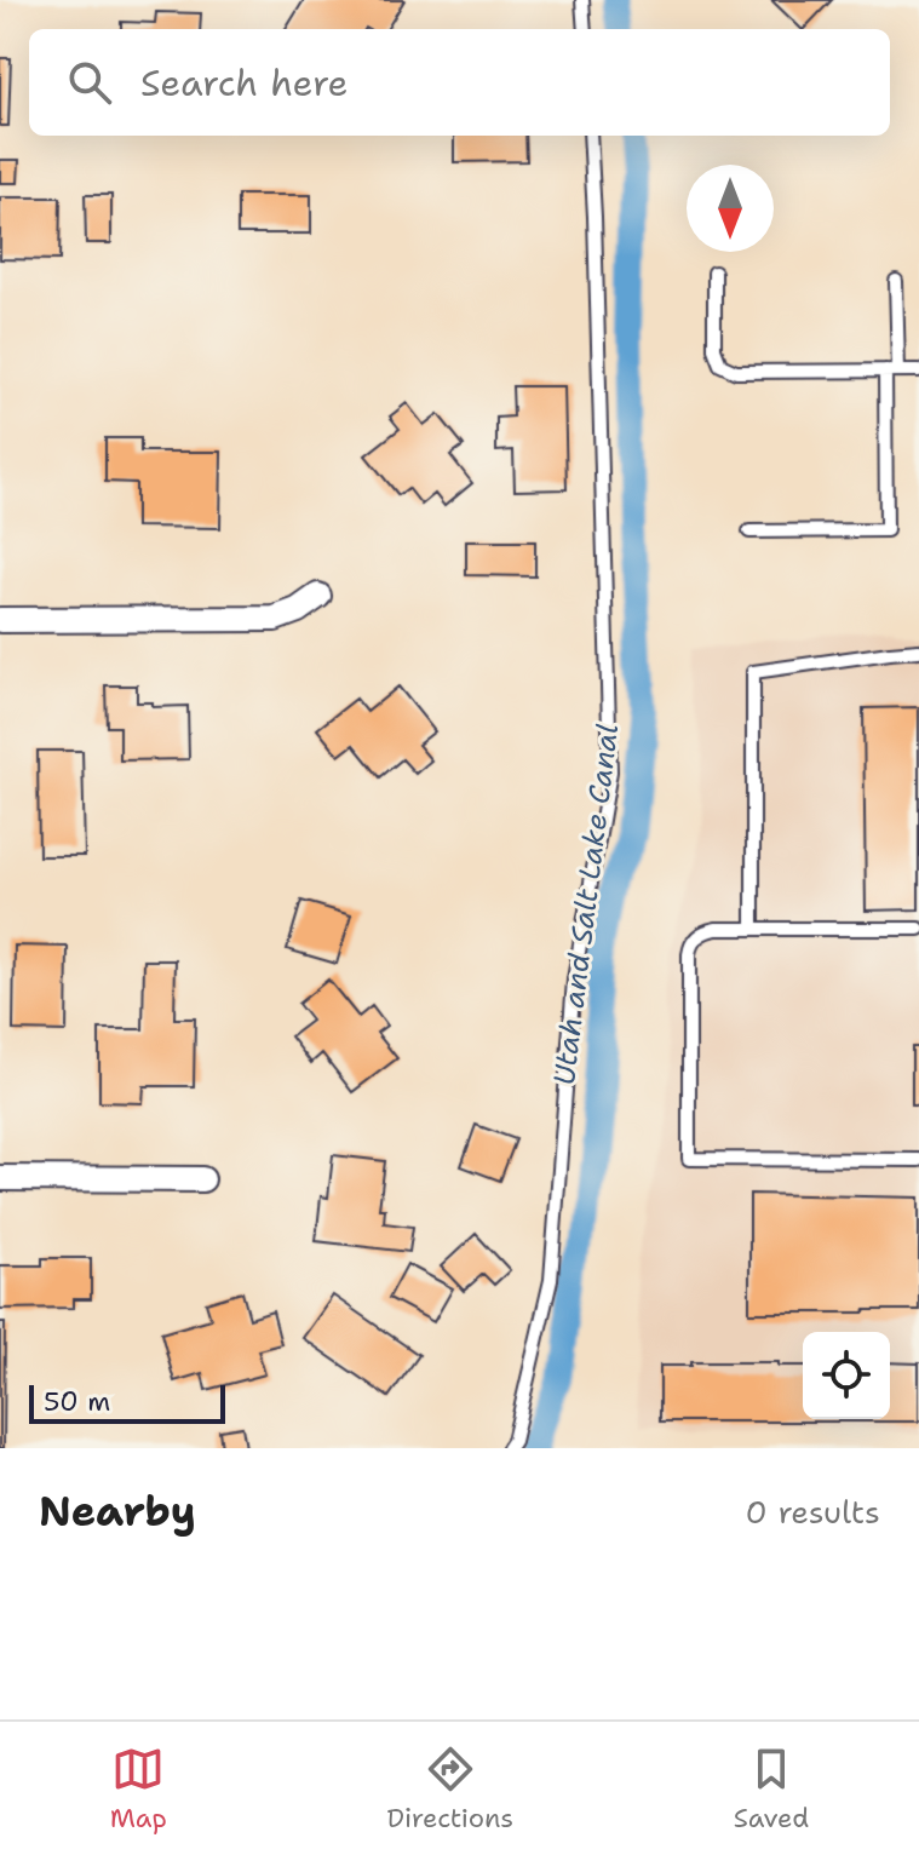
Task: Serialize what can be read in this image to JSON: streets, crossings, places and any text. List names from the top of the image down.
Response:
{
  "water": ["Utah and Salt Lake Canal"],
  "scale_bar": "50 m",
  "north": "bottom",
  "page": {
    "search": "Search here",
    "scale": "50 m",
    "heading": ["Nearby", "0 results"],
    "nav": ["Map", "Directions", "Saved"]
  }
}
